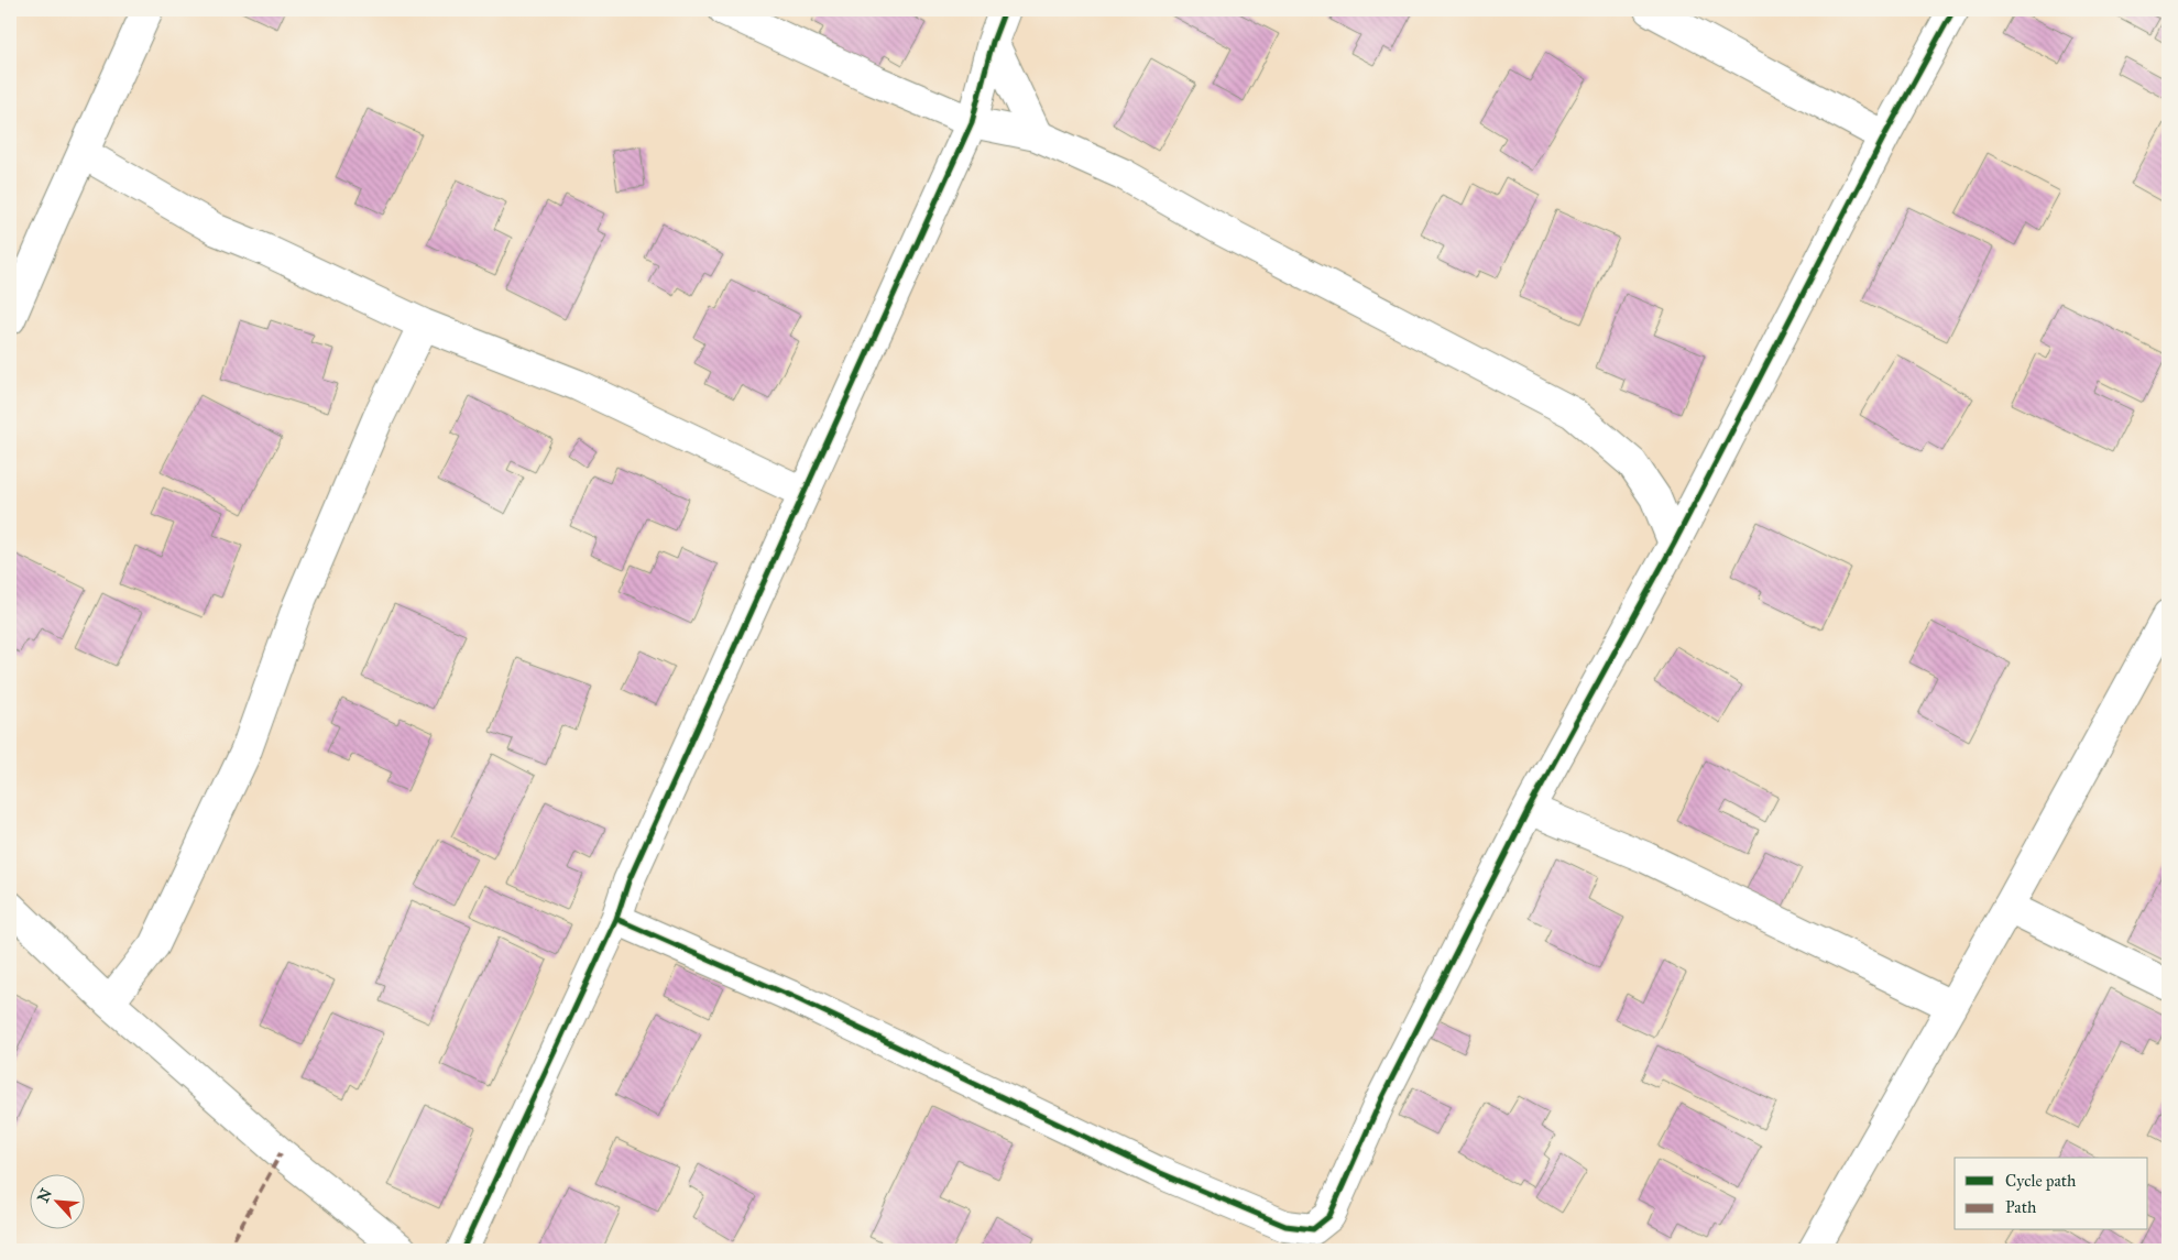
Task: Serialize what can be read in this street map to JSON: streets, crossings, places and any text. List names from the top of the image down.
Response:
{
  "legend": ["Cycle path", "Path"],
  "north": "top left"
}
